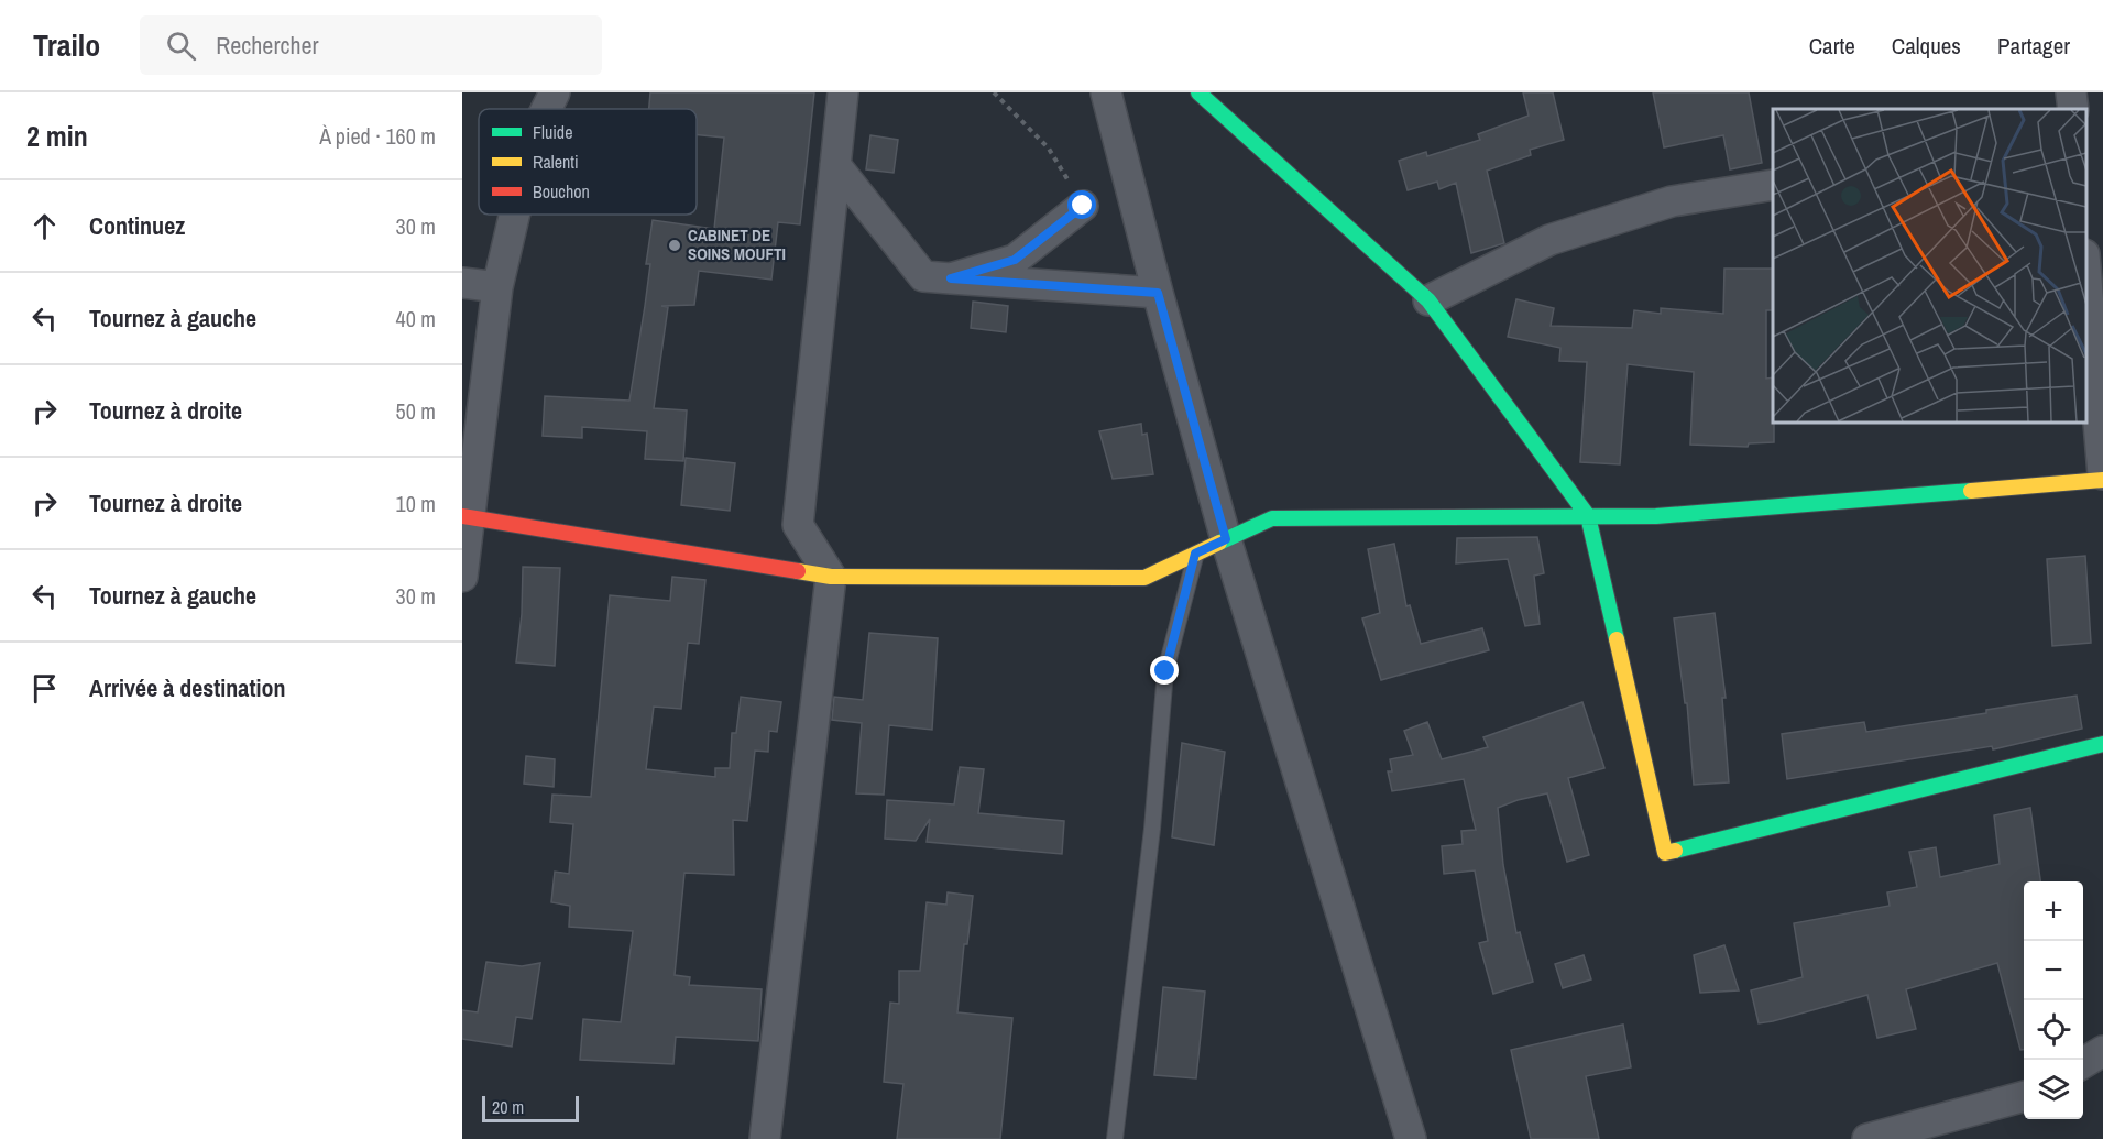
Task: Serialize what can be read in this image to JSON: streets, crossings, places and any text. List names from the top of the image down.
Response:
{
  "places": ["CABINET DE SOINS MOUFTI"],
  "legend": ["Fluide", "Ralenti", "Bouchon"],
  "scale_bar": "20 m",
  "page": {
    "header": "Trailo",
    "search": "Rechercher",
    "nav": ["Carte", "Calques", "Partager"],
    "heading": ["2 min", "À pied · 160 m"],
    "list": [
      ["Continuez", "30 m"],
      ["Tournez à gauche", "40 m"],
      ["Tournez à droite", "50 m"],
      ["Tournez à droite", "10 m"],
      ["Tournez à gauche", "30 m"],
      "Arrivée à destination"
    ],
    "map_buttons": ["+", "−"],
    "scale": "20 m"
  }
}
